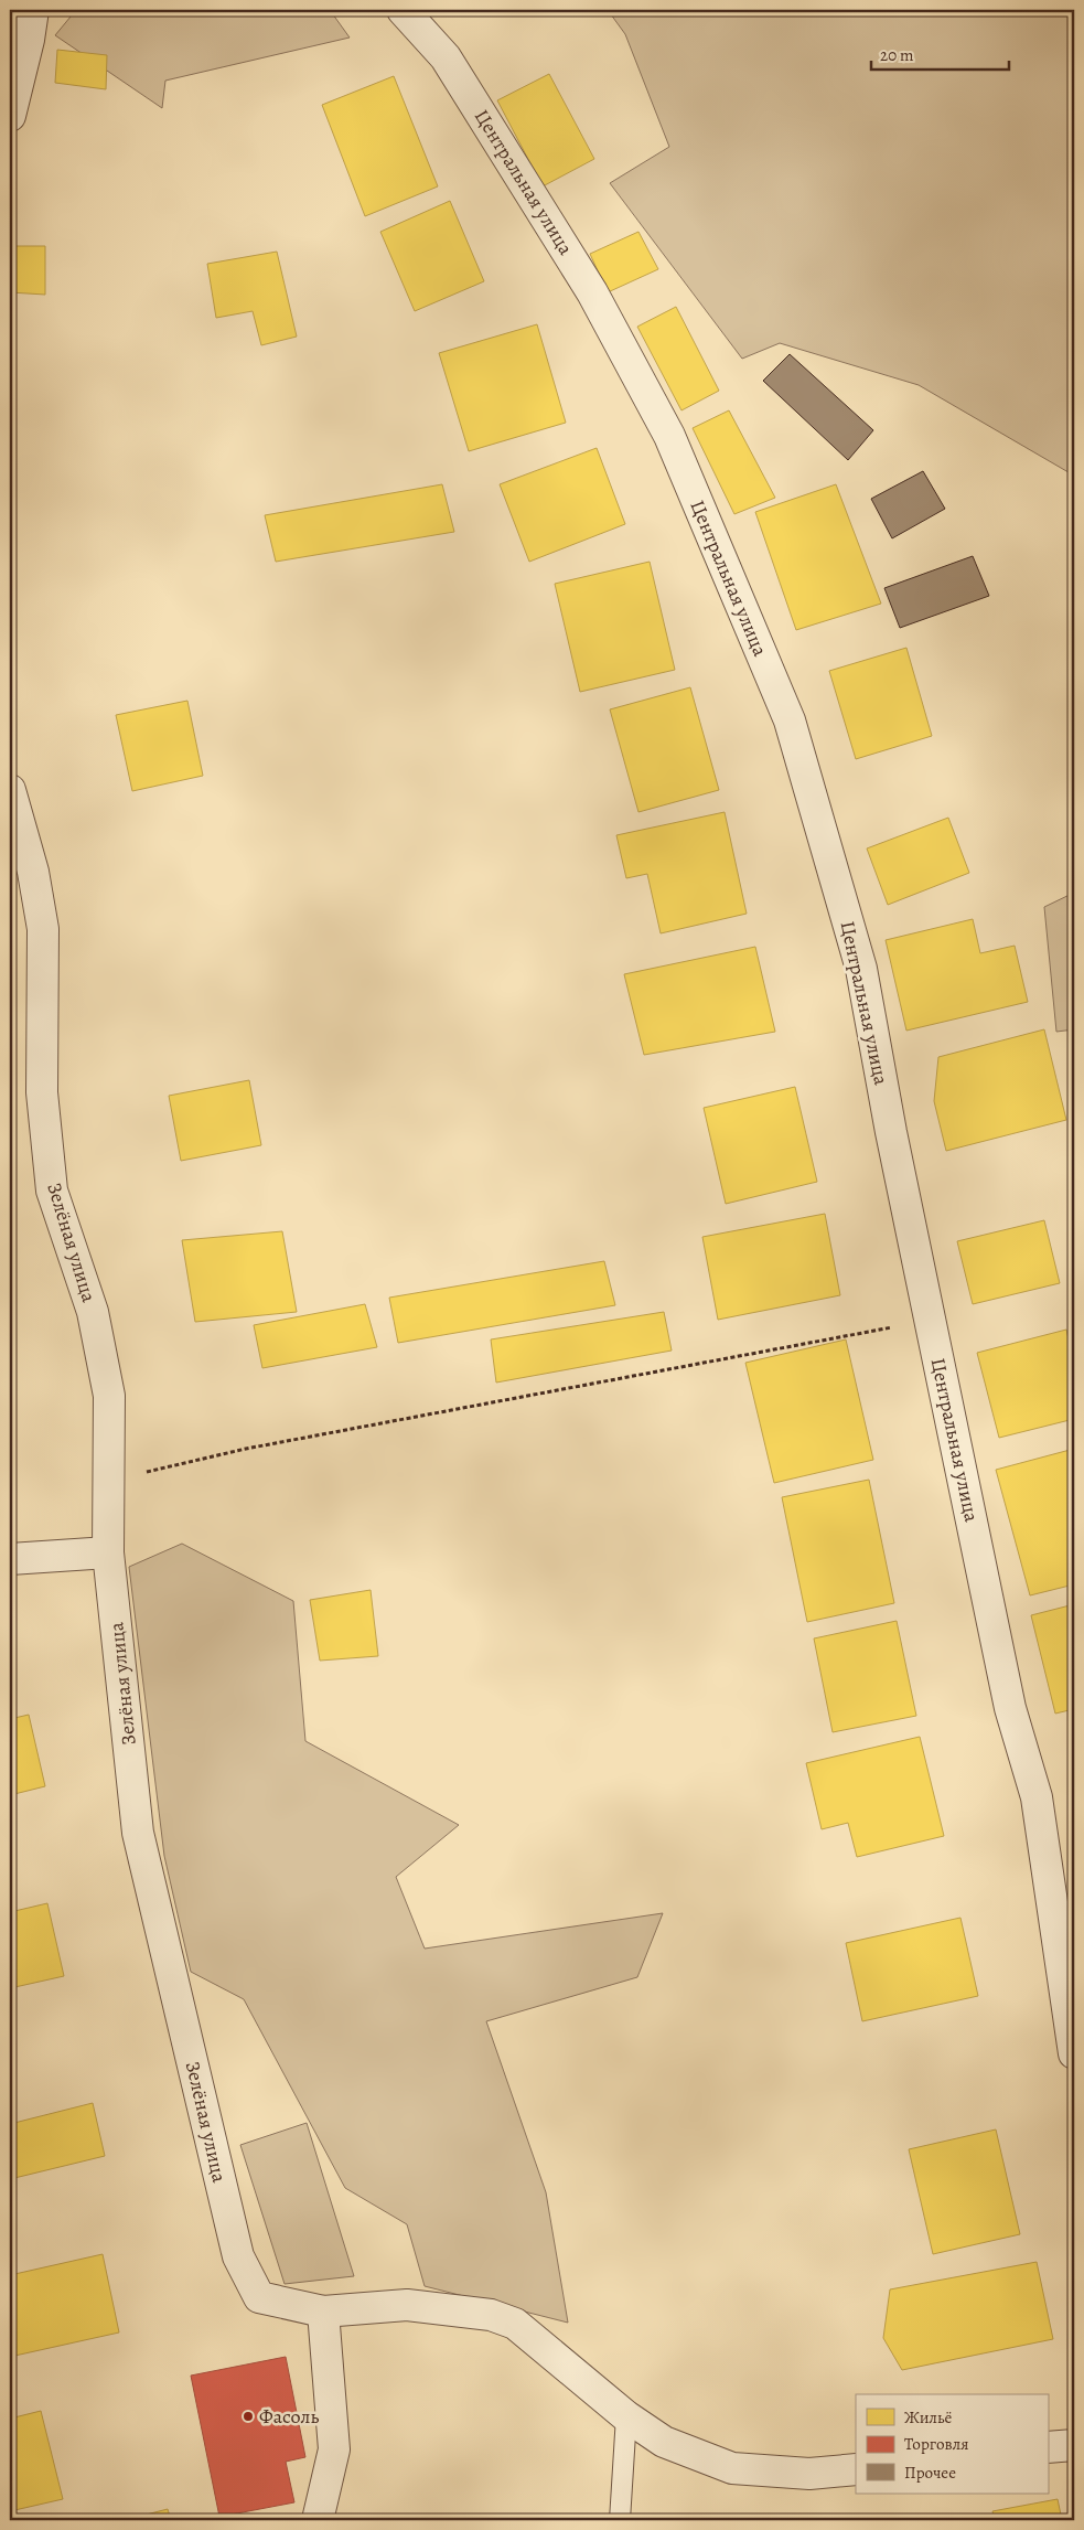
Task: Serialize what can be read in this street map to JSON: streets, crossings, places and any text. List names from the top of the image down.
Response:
{
  "streets": {
    "street": ["Центральная улица", "Зелёная улица"]
  },
  "places": ["Фасоль"],
  "legend": ["Жильё", "Торговля", "Прочее"],
  "scale_bar": "20 m"
}
